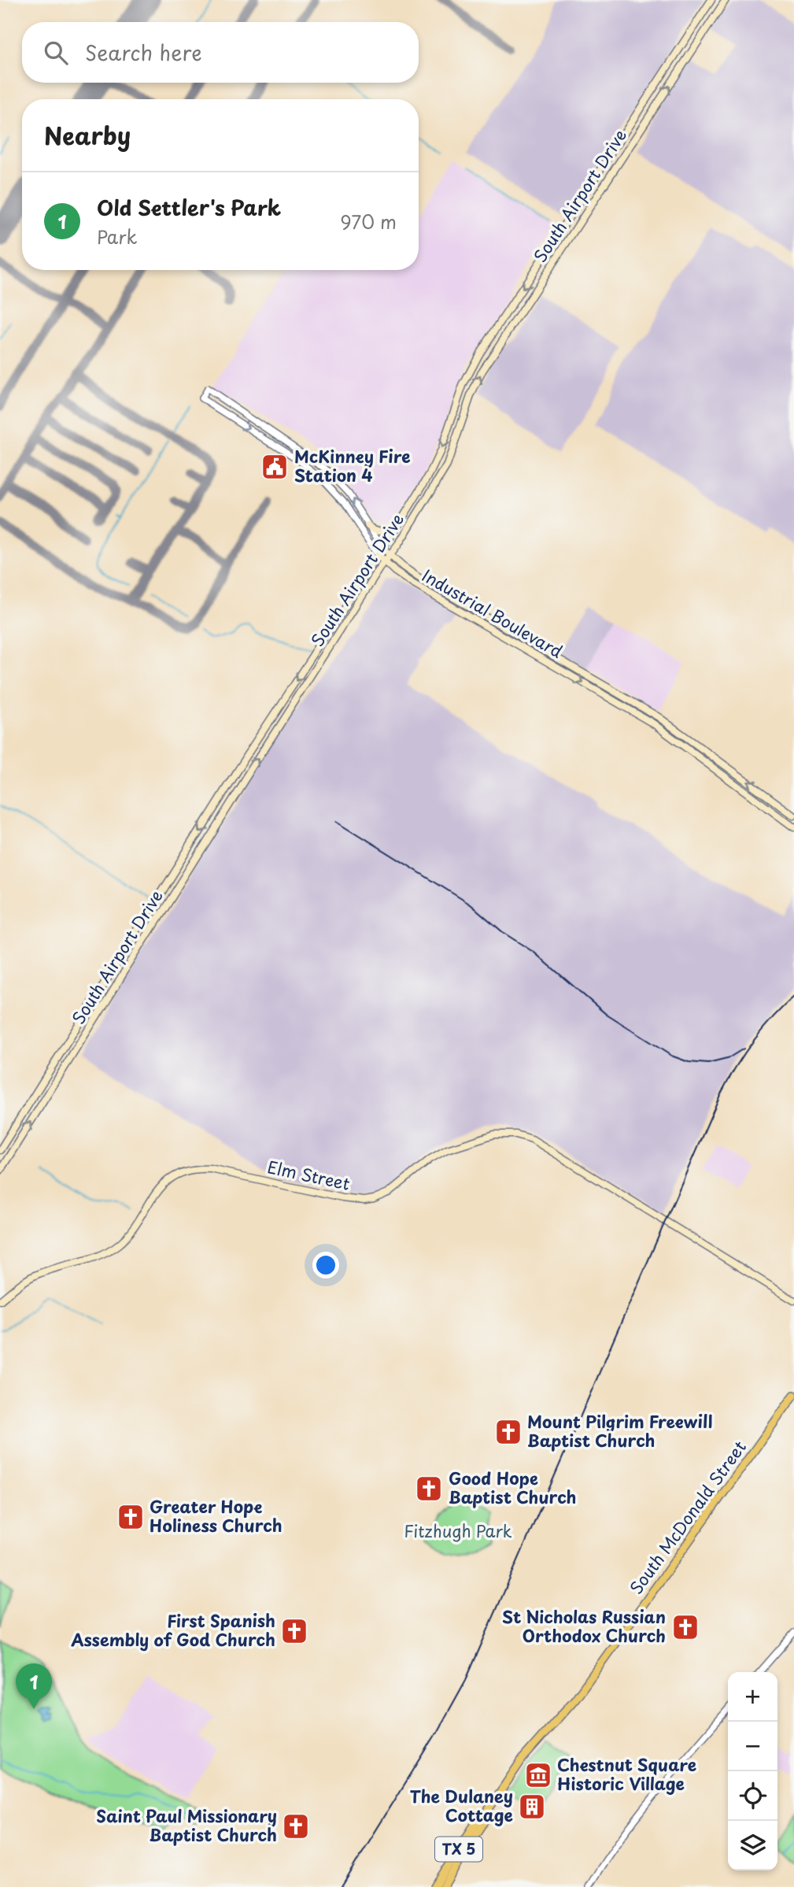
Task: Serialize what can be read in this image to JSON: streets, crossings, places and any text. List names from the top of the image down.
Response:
{
  "streets": {
    "main road": [
      "South Airport Drive",
      "Industrial Boulevard",
      "Elm Street",
      "South McDonald Street",
      "TX 5"
    ]
  },
  "crossings": [
    ["South Airport Drive", "Industrial Boulevard"]
  ],
  "parks": ["Fitzhugh Park"],
  "places": {
    "public building": ["McKinney Fire Station 4"],
    "church": [
      "Mount Pilgrim Freewill Baptist Church",
      "Good Hope Baptist Church",
      "Greater Hope Holiness Church",
      "St Nicholas Russian Orthodox Church",
      "First Spanish Assembly of God Church",
      "Saint Paul Missionary Baptist Church"
    ],
    "museum": ["Chestnut Square Historic Village"],
    "building": ["The Dulaney Cottage"]
  },
  "page": {
    "search": "Search here",
    "heading": "Nearby",
    "list": [
      {
        "mark": "1",
        "name": "Old Settler's Park",
        "note": "Park",
        "value": "970 m"
      }
    ],
    "pins": "1",
    "map_buttons": ["+", "−"]
  }
}
